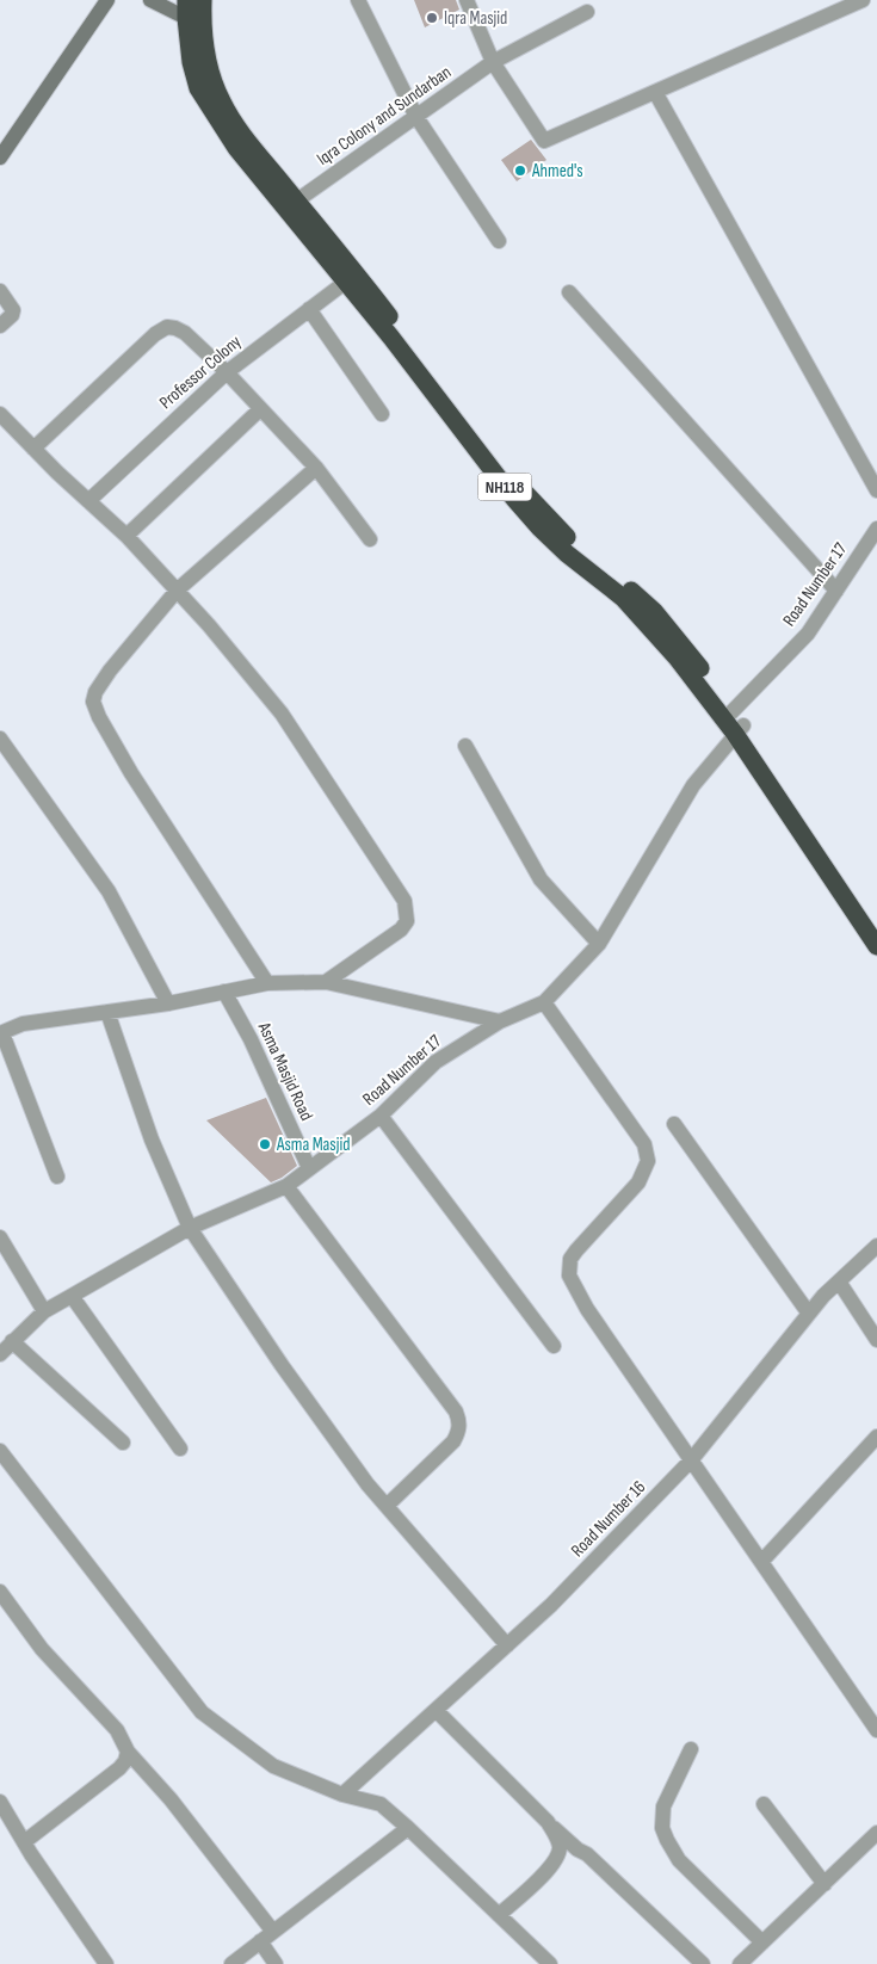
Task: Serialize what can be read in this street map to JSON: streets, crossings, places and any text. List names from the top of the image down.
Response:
{
  "streets": {
    "highway": ["NH118"],
    "street": [
      "Iqra Colony and Sundarban",
      "Professor Colony",
      "Road Number 17",
      "Asma Masjid Road",
      "Road Number 16"
    ]
  },
  "crossings": [
    ["Iqra Colony and Sundarban", "NH118"],
    ["Professor Colony", "NH118"],
    ["NH118", "Road Number 17"],
    ["Road Number 17", "Asma Masjid Road"]
  ],
  "places": ["Iqra Masjid", "Ahmed's", "Asma Masjid"]
}
